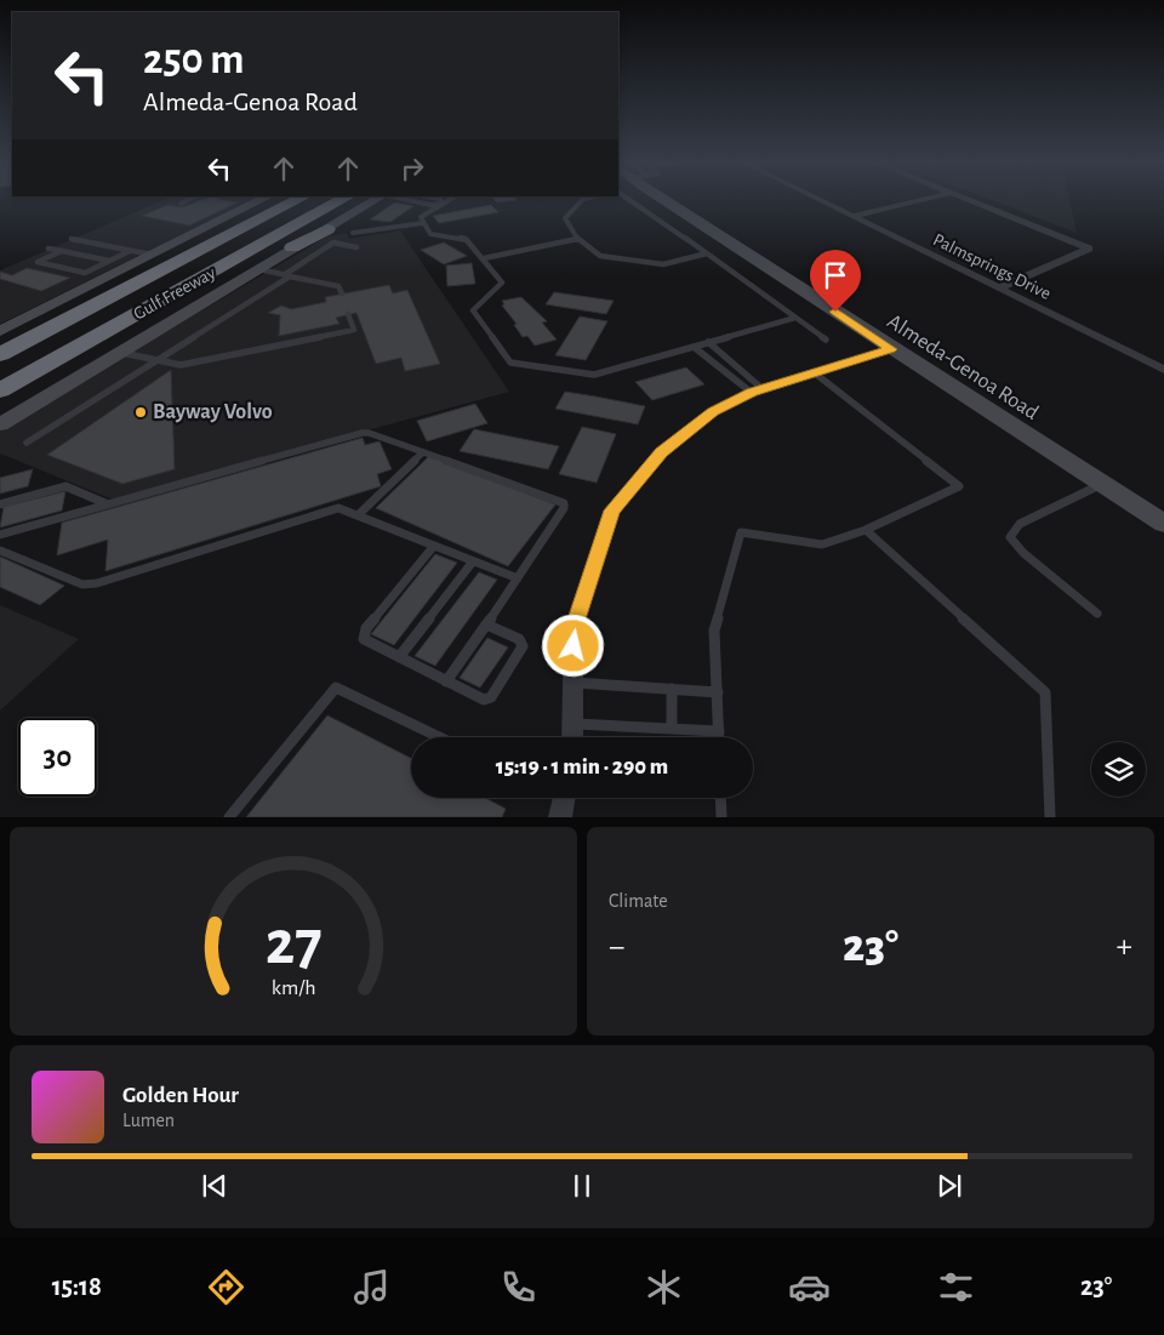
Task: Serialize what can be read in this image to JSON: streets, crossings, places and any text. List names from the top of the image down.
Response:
{
  "streets": {
    "highway": ["Gulf Freeway"],
    "street": ["Palmsprings Drive", "Almeda-Genoa Road"]
  },
  "places": ["Bayway Volvo"],
  "page": {
    "turn": ["250 m", "Almeda-Genoa Road"],
    "limit": "30",
    "trip": "15:19 · 1 min · 290 m",
    "tile": "Climate",
    "heat": ["−", "23°", "+"],
    "song": ["Golden Hour", "Lumen"],
    "tabs": ["15:18", "23°"],
    "gauge": ["27", "km/h"]
  }
}
